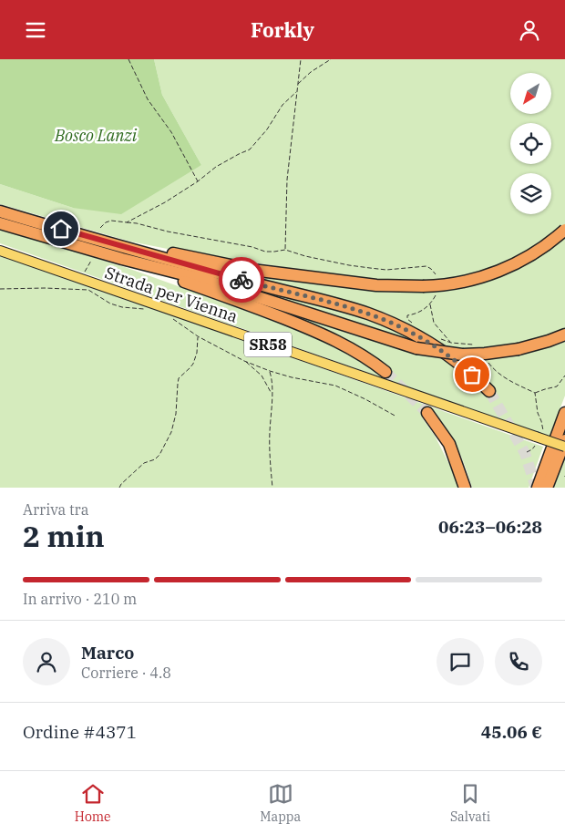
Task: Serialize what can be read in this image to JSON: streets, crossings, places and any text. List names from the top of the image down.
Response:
{
  "streets": {
    "main road": ["Strada per Vienna", "SR58"]
  },
  "parks": ["Bosco Lanzi"],
  "north": "bottom left",
  "page": {
    "header": "Forkly",
    "heading": ["2 min", "Arriva tra", "06:23–06:28"],
    "panel": [
      "Marco",
      "Corriere · 4.8",
      "Ordine #4371",
      "45.06 €"
    ],
    "bar": "In arrivo · 210 m",
    "tabs": ["Home", "Mappa", "Salvati"]
  }
}
